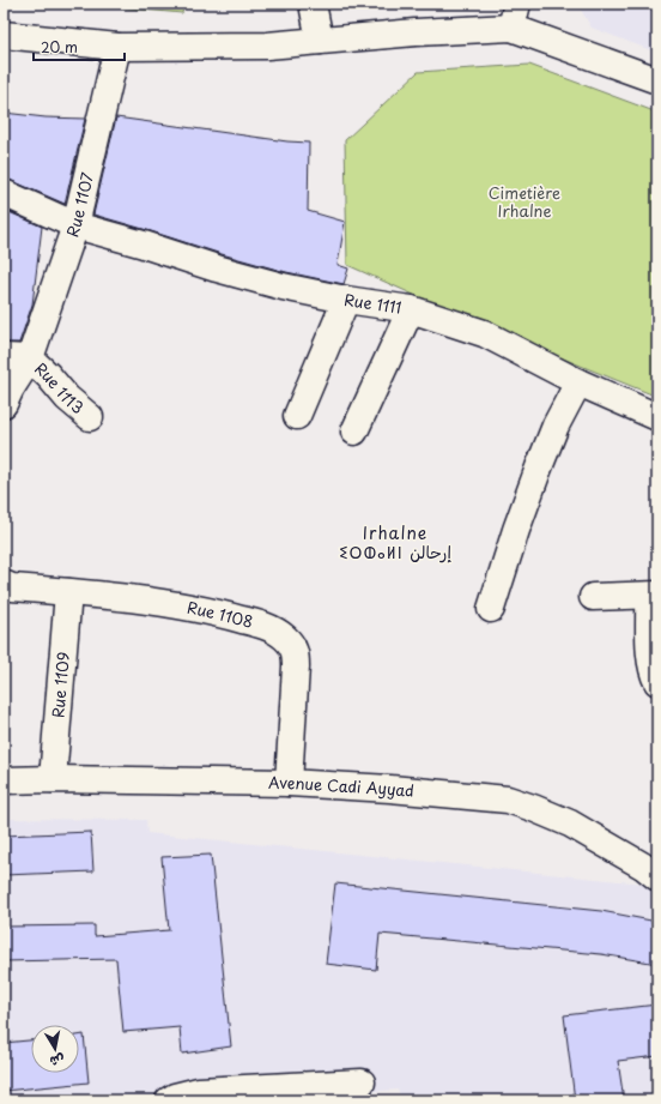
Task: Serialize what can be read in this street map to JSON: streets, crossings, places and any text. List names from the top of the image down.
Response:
{
  "streets": {
    "street": [
      "Rue 1107",
      "Rue 1111",
      "Rue 1113",
      "Rue 1108",
      "Rue 1109",
      "Avenue Cadi Ayyad"
    ]
  },
  "crossings": [
    ["Rue 1107", "Rue 1111"],
    ["Rue 1107", "Rue 1113"],
    ["Rue 1108", "Rue 1109"],
    ["Rue 1108", "Avenue Cadi Ayyad"],
    ["Rue 1109", "Avenue Cadi Ayyad"]
  ],
  "districts": ["Irhalne ⵉⵔⵀⴰⵍⵏ إرحالن"],
  "parks": ["Cimetière Irhalne"],
  "scale_bar": "20 m",
  "north": "bottom"
}
